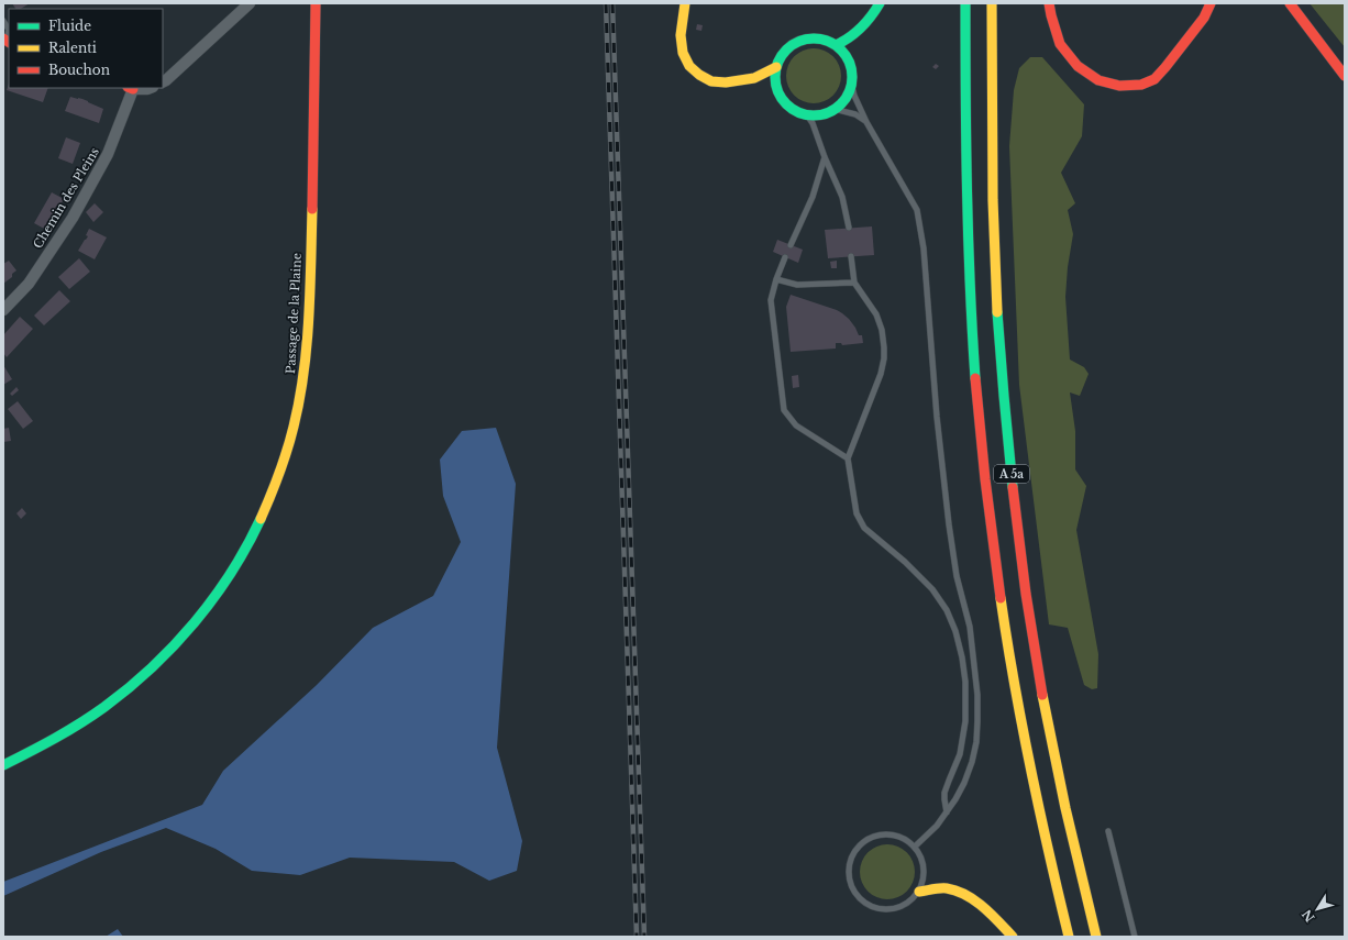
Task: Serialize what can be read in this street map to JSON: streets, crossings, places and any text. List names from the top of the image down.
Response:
{
  "streets": {
    "main road": ["Passage de la Plaine", "A 5a"],
    "street": ["Chemin des Pleins"]
  },
  "legend": ["Fluide", "Ralenti", "Bouchon"],
  "north": "bottom left"
}
